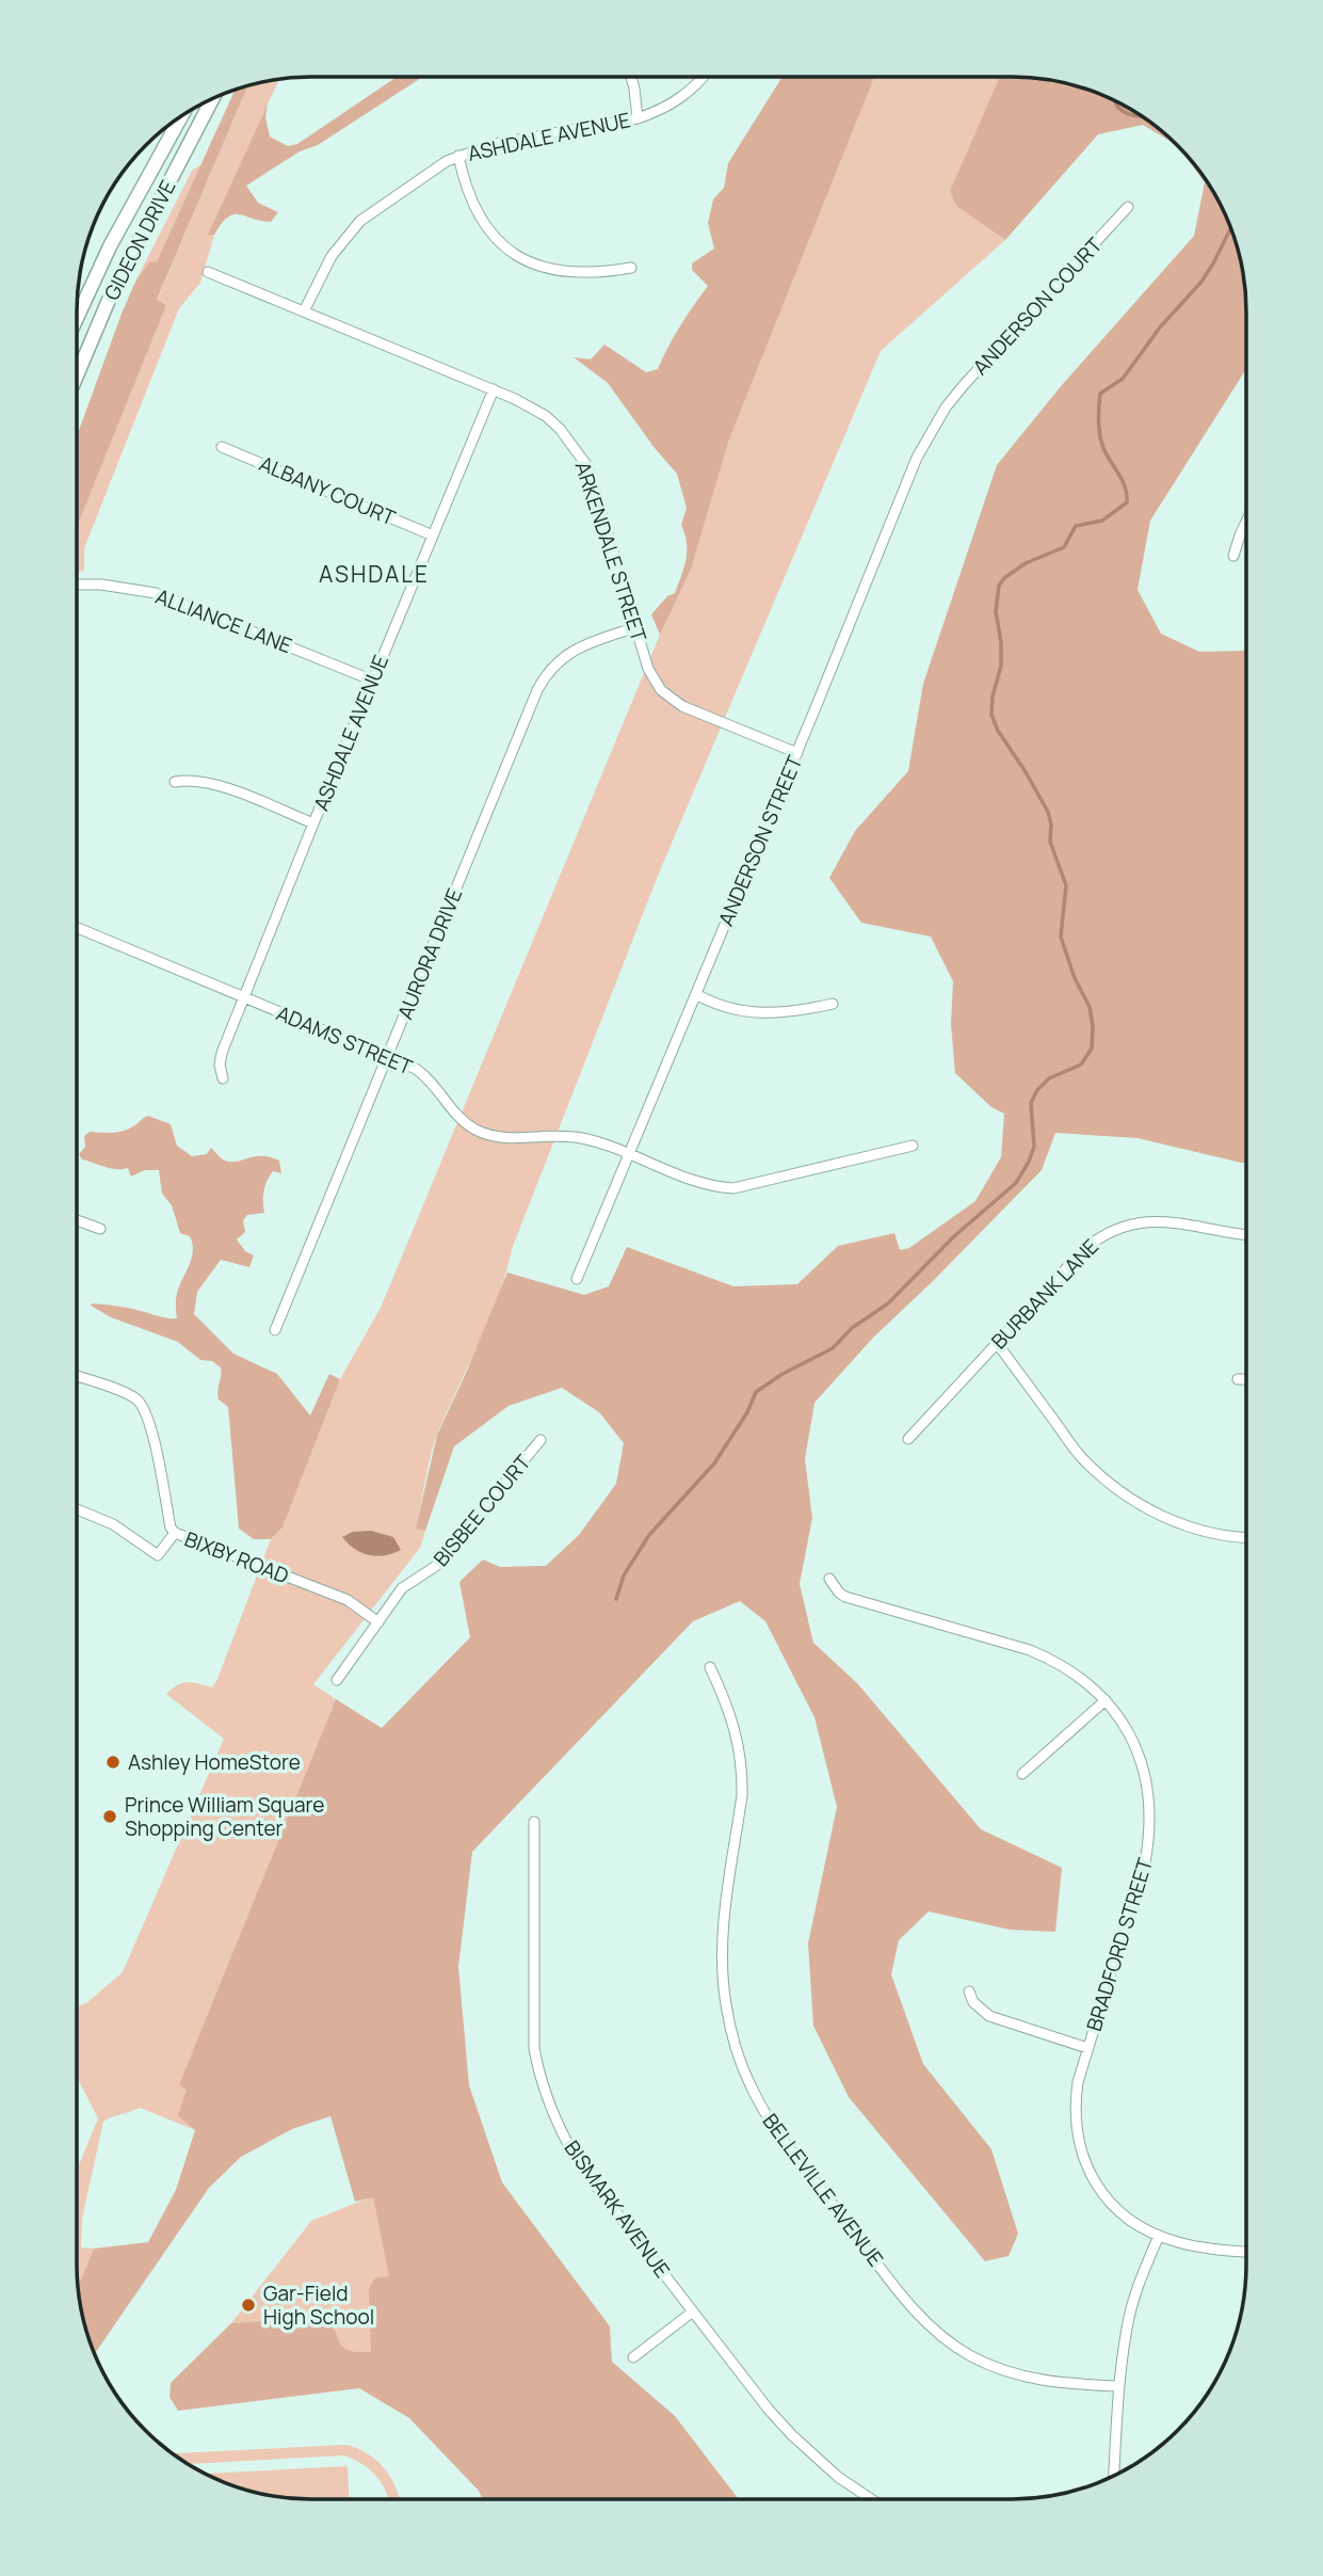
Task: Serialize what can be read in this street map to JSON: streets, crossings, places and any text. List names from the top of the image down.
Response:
{
  "streets": {
    "main road": ["GIDEON DRIVE"],
    "street": [
      "ASHDALE AVENUE",
      "ANDERSON COURT",
      "ALBANY COURT",
      "ARKENDALE STREET",
      "ALLIANCE LANE",
      "ANDERSON STREET",
      "AURORA DRIVE",
      "ADAMS STREET",
      "BURBANK LANE",
      "BISBEE COURT",
      "BIXBY ROAD",
      "BRADFORD STREET",
      "BELLEVILLE AVENUE",
      "BISMARK AVENUE"
    ]
  },
  "crossings": [
    ["ASHDALE AVENUE", "ALBANY COURT"],
    ["ASHDALE AVENUE", "ARKENDALE STREET"],
    ["ASHDALE AVENUE", "ALLIANCE LANE"],
    ["ASHDALE AVENUE", "ADAMS STREET"],
    ["ANDERSON COURT", "ANDERSON STREET"],
    ["ARKENDALE STREET", "ANDERSON STREET"],
    ["ARKENDALE STREET", "AURORA DRIVE"],
    ["ANDERSON STREET", "ADAMS STREET"],
    ["AURORA DRIVE", "ADAMS STREET"],
    ["BISBEE COURT", "BIXBY ROAD"]
  ],
  "districts": ["ASHDALE"],
  "places": ["Ashley HomeStore", "Prince William Square Shopping Center", "Gar-Field High School"]
}
